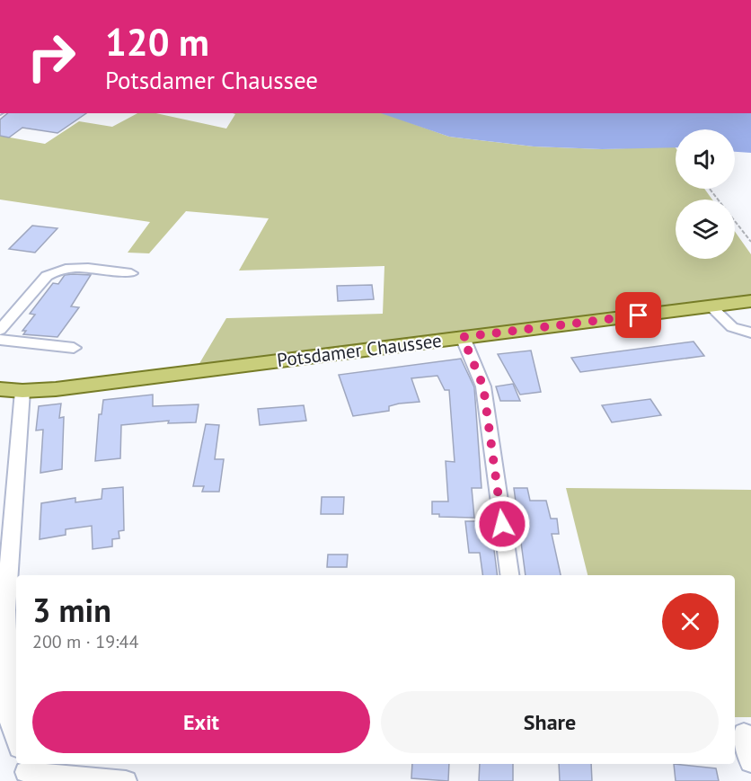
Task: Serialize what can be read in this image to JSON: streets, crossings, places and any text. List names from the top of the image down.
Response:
{
  "streets": {
    "main road": ["Potsdamer Chaussee"]
  },
  "page": {
    "turn": ["120 m", "Potsdamer Chaussee"],
    "heading": ["3 min", "200 m · 19:44"],
    "buttons": ["Exit", "Share"]
  }
}
